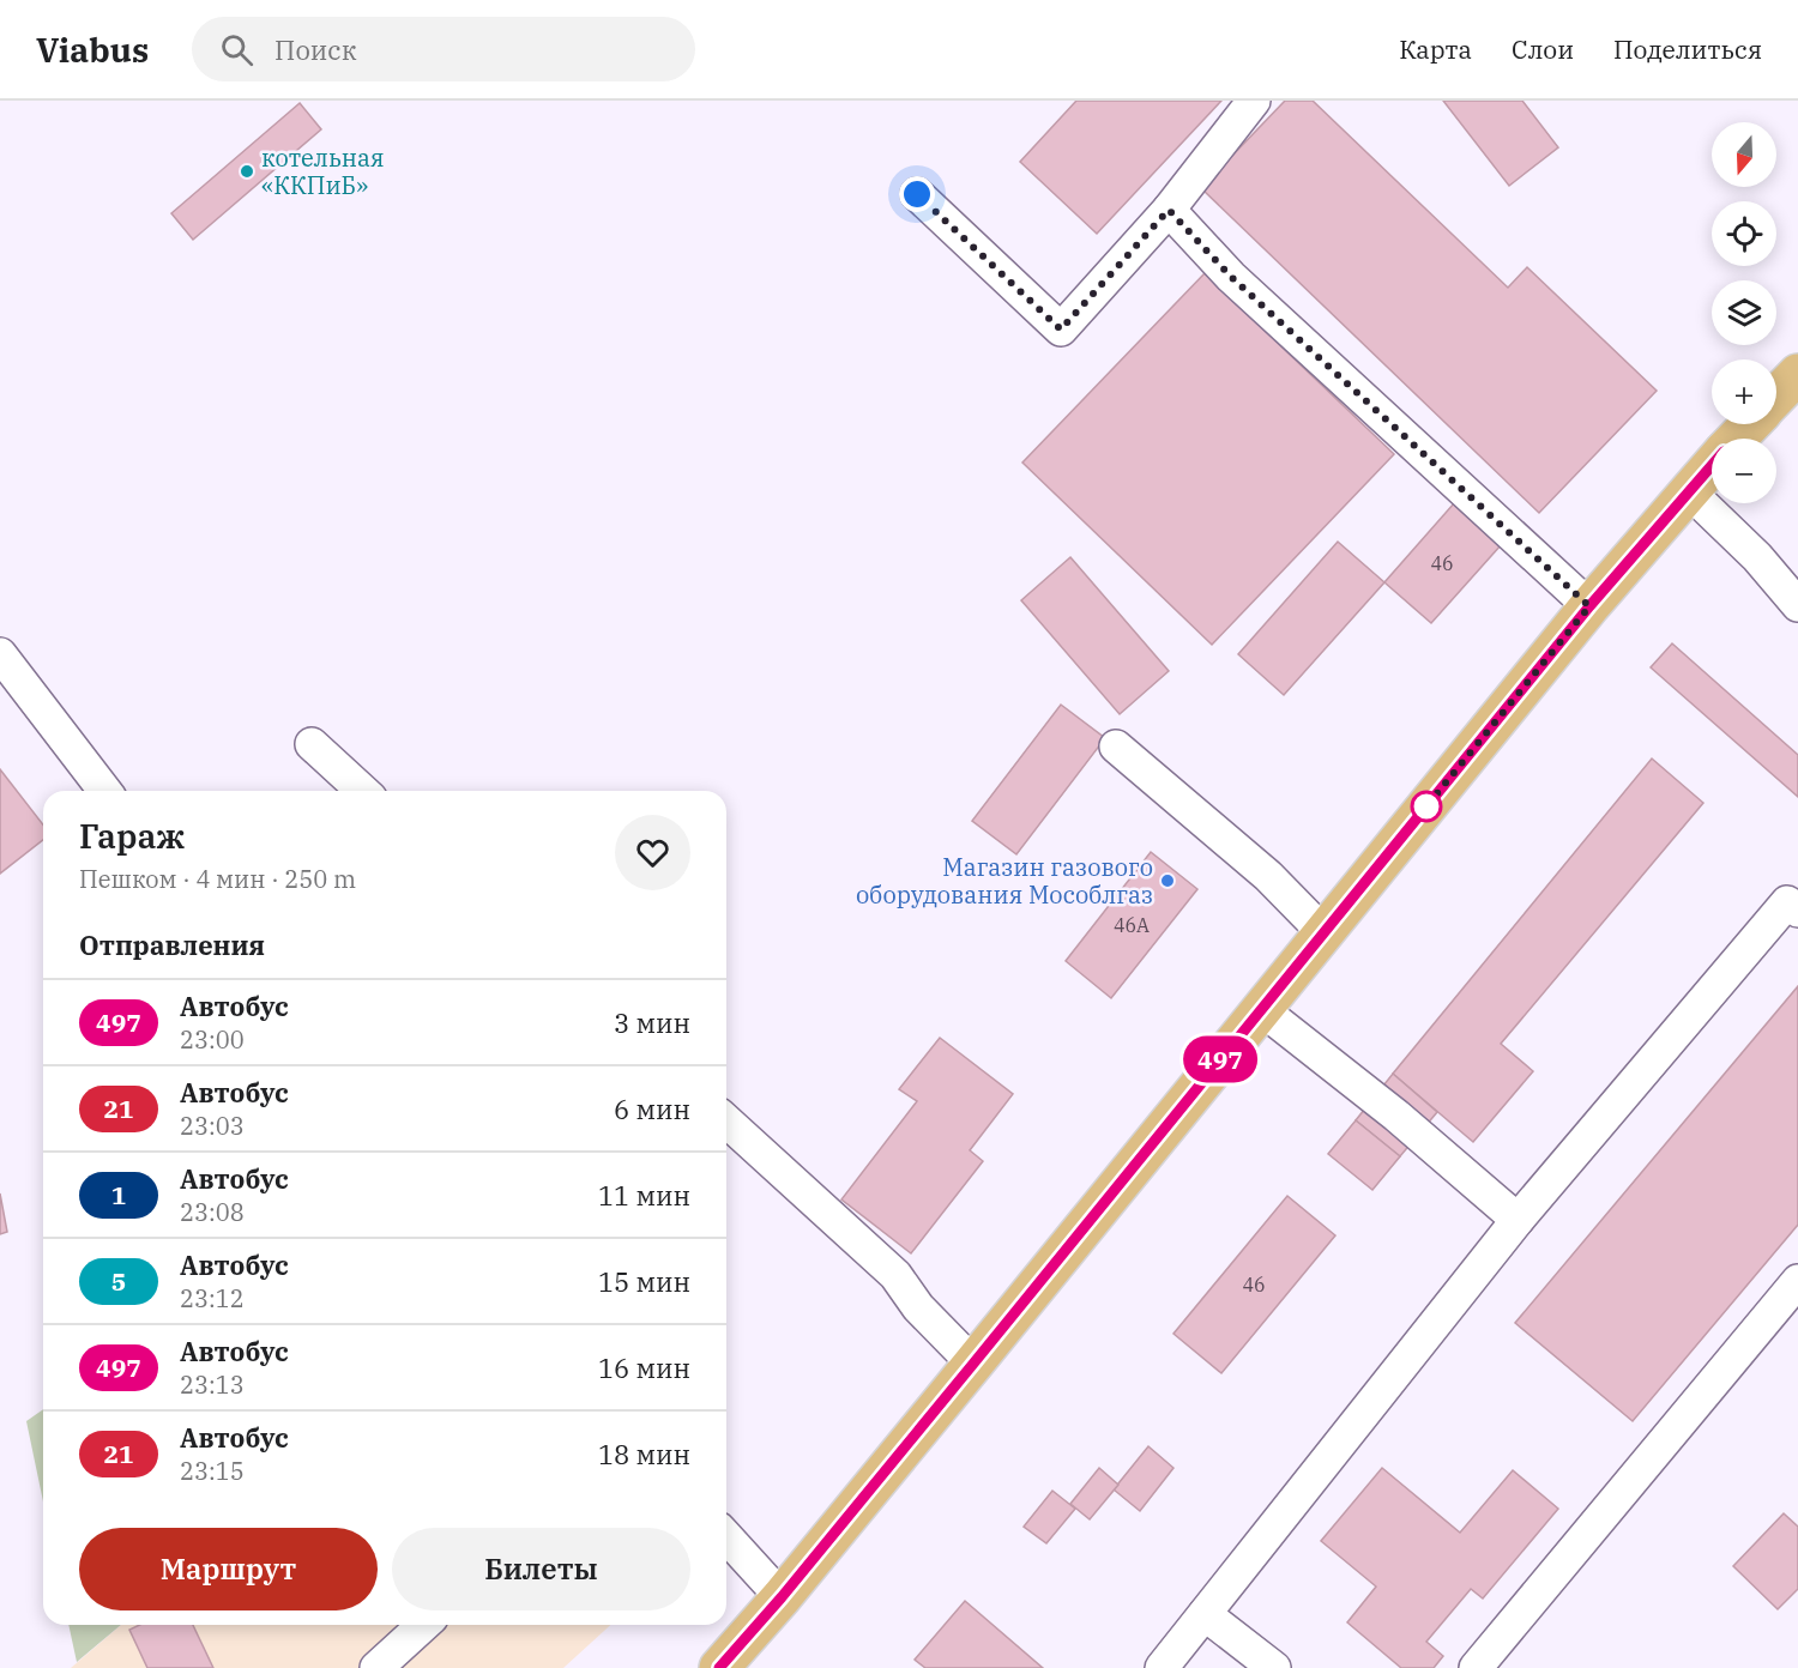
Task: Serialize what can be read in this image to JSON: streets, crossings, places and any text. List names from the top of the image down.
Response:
{
  "places": ["котельная «ККПиБ»", "Магазин газового оборудования Мособлгаз"],
  "lines": ["bus line 497"],
  "house_numbers": ["46", "46А", "46"],
  "north": "bottom",
  "page": {
    "header": "Viabus",
    "search": "Поиск",
    "nav": ["Карта", "Слои", "Поделиться"],
    "on_map": "497",
    "map_buttons": ["+", "−"],
    "heading": [
      ["Гараж", "Пешком · 4 мин · 250 m"],
      "Отправления"
    ],
    "list": [
      {
        "mark": "497",
        "name": "Автобус",
        "note": "23:00",
        "value": "3 мин"
      },
      {
        "mark": "21",
        "name": "Автобус",
        "note": "23:03",
        "value": "6 мин"
      },
      {
        "mark": "1",
        "name": "Автобус",
        "note": "23:08",
        "value": "11 мин"
      },
      {
        "mark": "5",
        "name": "Автобус",
        "note": "23:12",
        "value": "15 мин"
      },
      {
        "mark": "497",
        "name": "Автобус",
        "note": "23:13",
        "value": "16 мин"
      },
      {
        "mark": "21",
        "name": "Автобус",
        "note": "23:15",
        "value": "18 мин"
      }
    ],
    "buttons": ["Маршрут", "Билеты"]
  }
}
